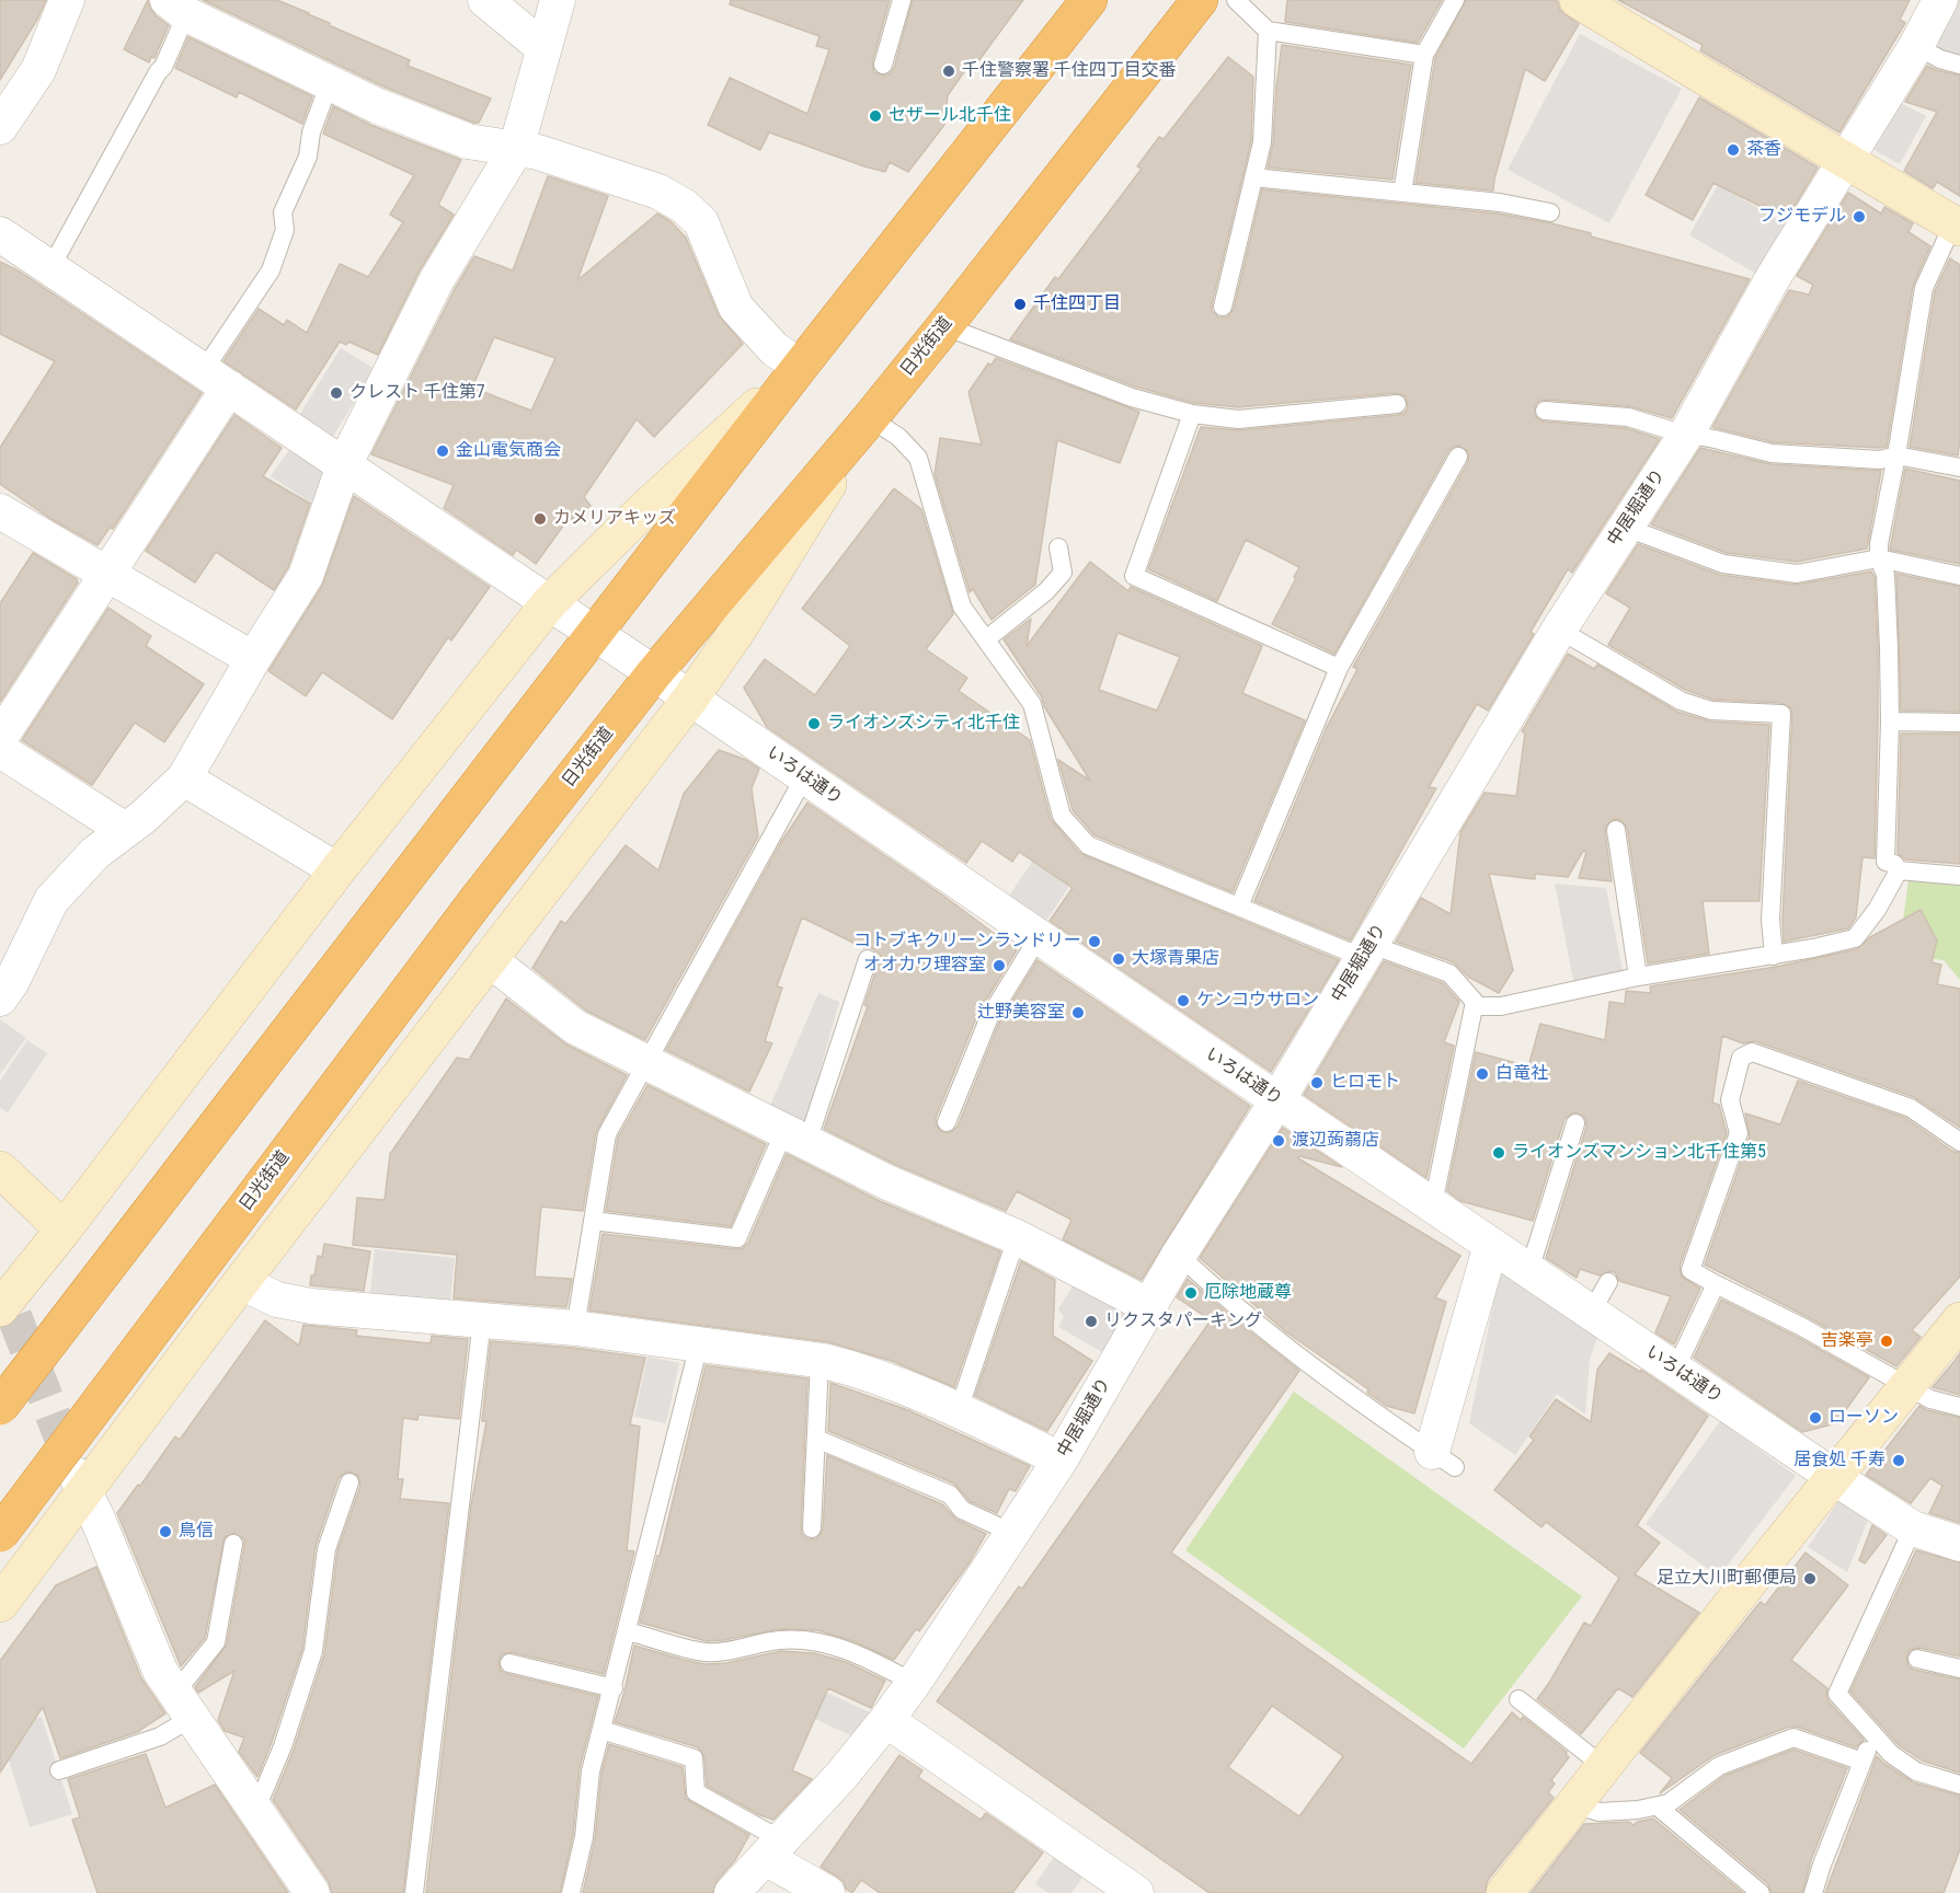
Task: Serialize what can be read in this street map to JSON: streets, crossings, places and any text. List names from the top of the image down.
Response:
{
  "streets": {
    "highway": ["日光街道"],
    "street": ["中居堀通り", "いろは通り"]
  },
  "crossings": [
    ["日光街道", "いろは通り"],
    ["中居堀通り", "いろは通り"]
  ],
  "places": [
    "千住警察署 千住四丁目交番",
    "セザール北千住",
    "茶香",
    "フジモデル",
    "千住四丁目",
    "クレスト 千住第7",
    "金山電気商会",
    "カメリアキッズ",
    "ライオンズシティ北千住",
    "コトブキクリーンランドリー",
    "大塚青果店",
    "オオカワ理容室",
    "ケンコウサロン",
    "辻野美容室",
    "白竜社",
    "ヒロモト",
    "渡辺蒟蒻店",
    "ライオンズマンション北千住第5",
    "厄除地蔵尊",
    "リクスタパーキング",
    "吉楽亭",
    "ローソン",
    "居食処 千寿",
    "鳥信",
    "足立大川町郵便局"
  ]
}
